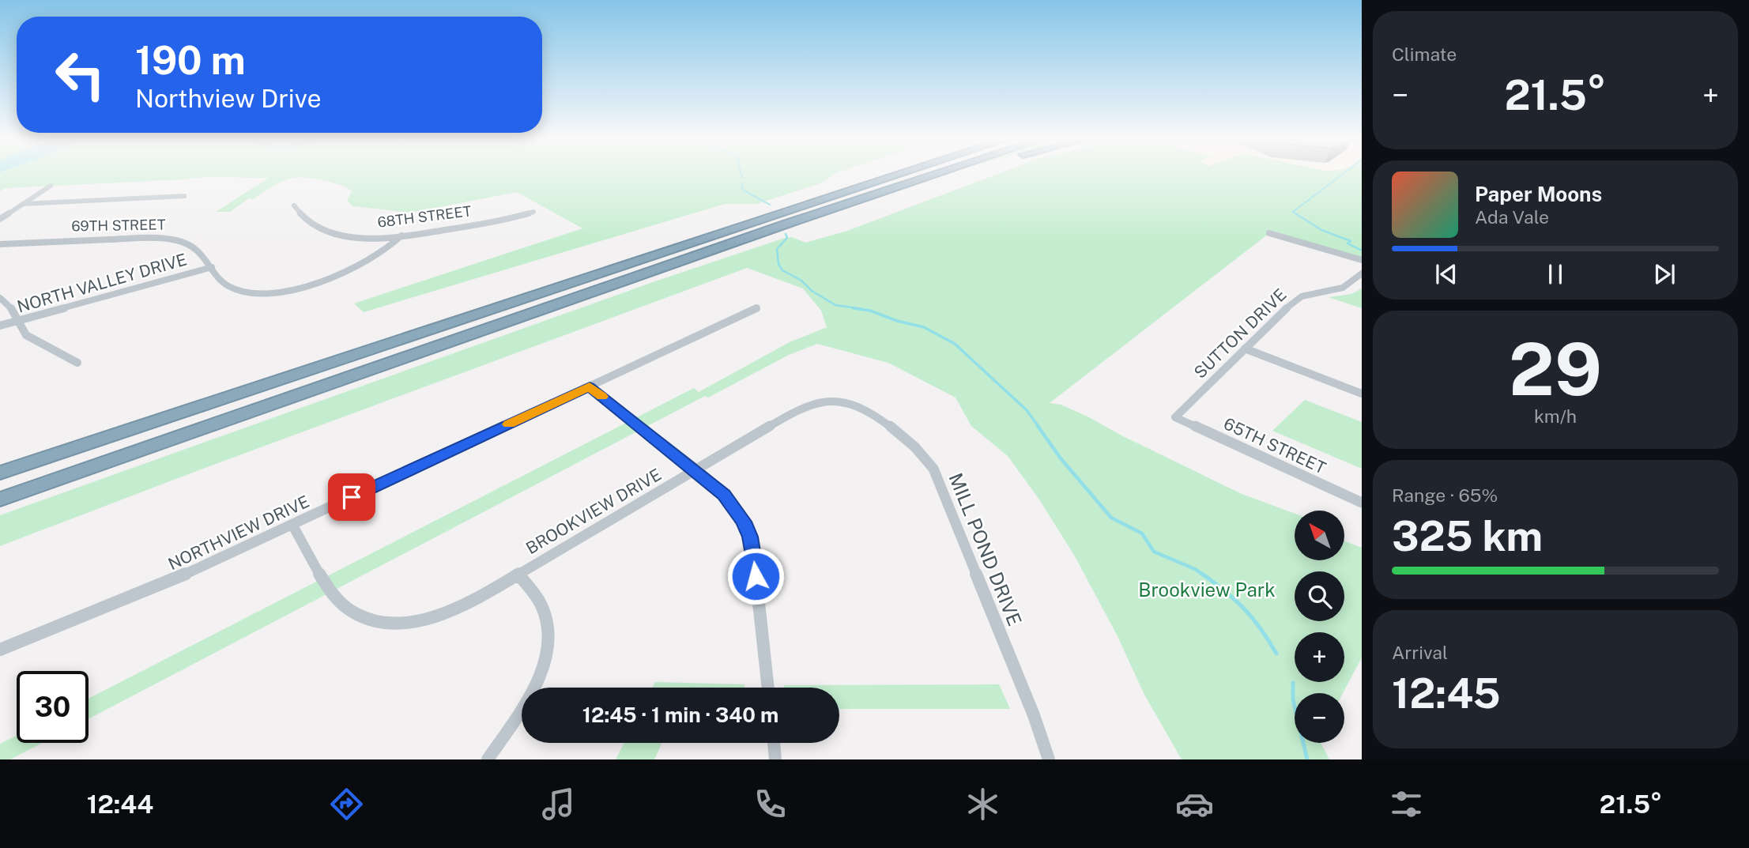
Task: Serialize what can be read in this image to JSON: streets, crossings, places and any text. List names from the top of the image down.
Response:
{
  "streets": {
    "street": [
      "68TH STREET",
      "69TH STREET",
      "NORTH VALLEY DRIVE",
      "SUTTON DRIVE",
      "65TH STREET",
      "BROOKVIEW DRIVE",
      "NORTHVIEW DRIVE",
      "MILL POND DRIVE"
    ]
  },
  "crossings": [
    ["68TH STREET", "69TH STREET"],
    ["69TH STREET", "NORTH VALLEY DRIVE"],
    ["SUTTON DRIVE", "65TH STREET"],
    ["BROOKVIEW DRIVE", "NORTHVIEW DRIVE"],
    ["BROOKVIEW DRIVE", "MILL POND DRIVE"]
  ],
  "parks": ["Brookview Park"],
  "north": "top left",
  "page": {
    "tile": [
      "Climate",
      ["29", "km/h"],
      ["Range · 65%", "325 km"],
      ["Arrival", "12:45"]
    ],
    "turn": ["190 m", "Northview Drive"],
    "heat": ["−", "21.5°", "+"],
    "song": ["Paper Moons", "Ada Vale"],
    "map_buttons": ["+", "−"],
    "limit": "30",
    "trip": "12:45 · 1 min · 340 m",
    "tabs": ["12:44", "21.5°"]
  }
}
